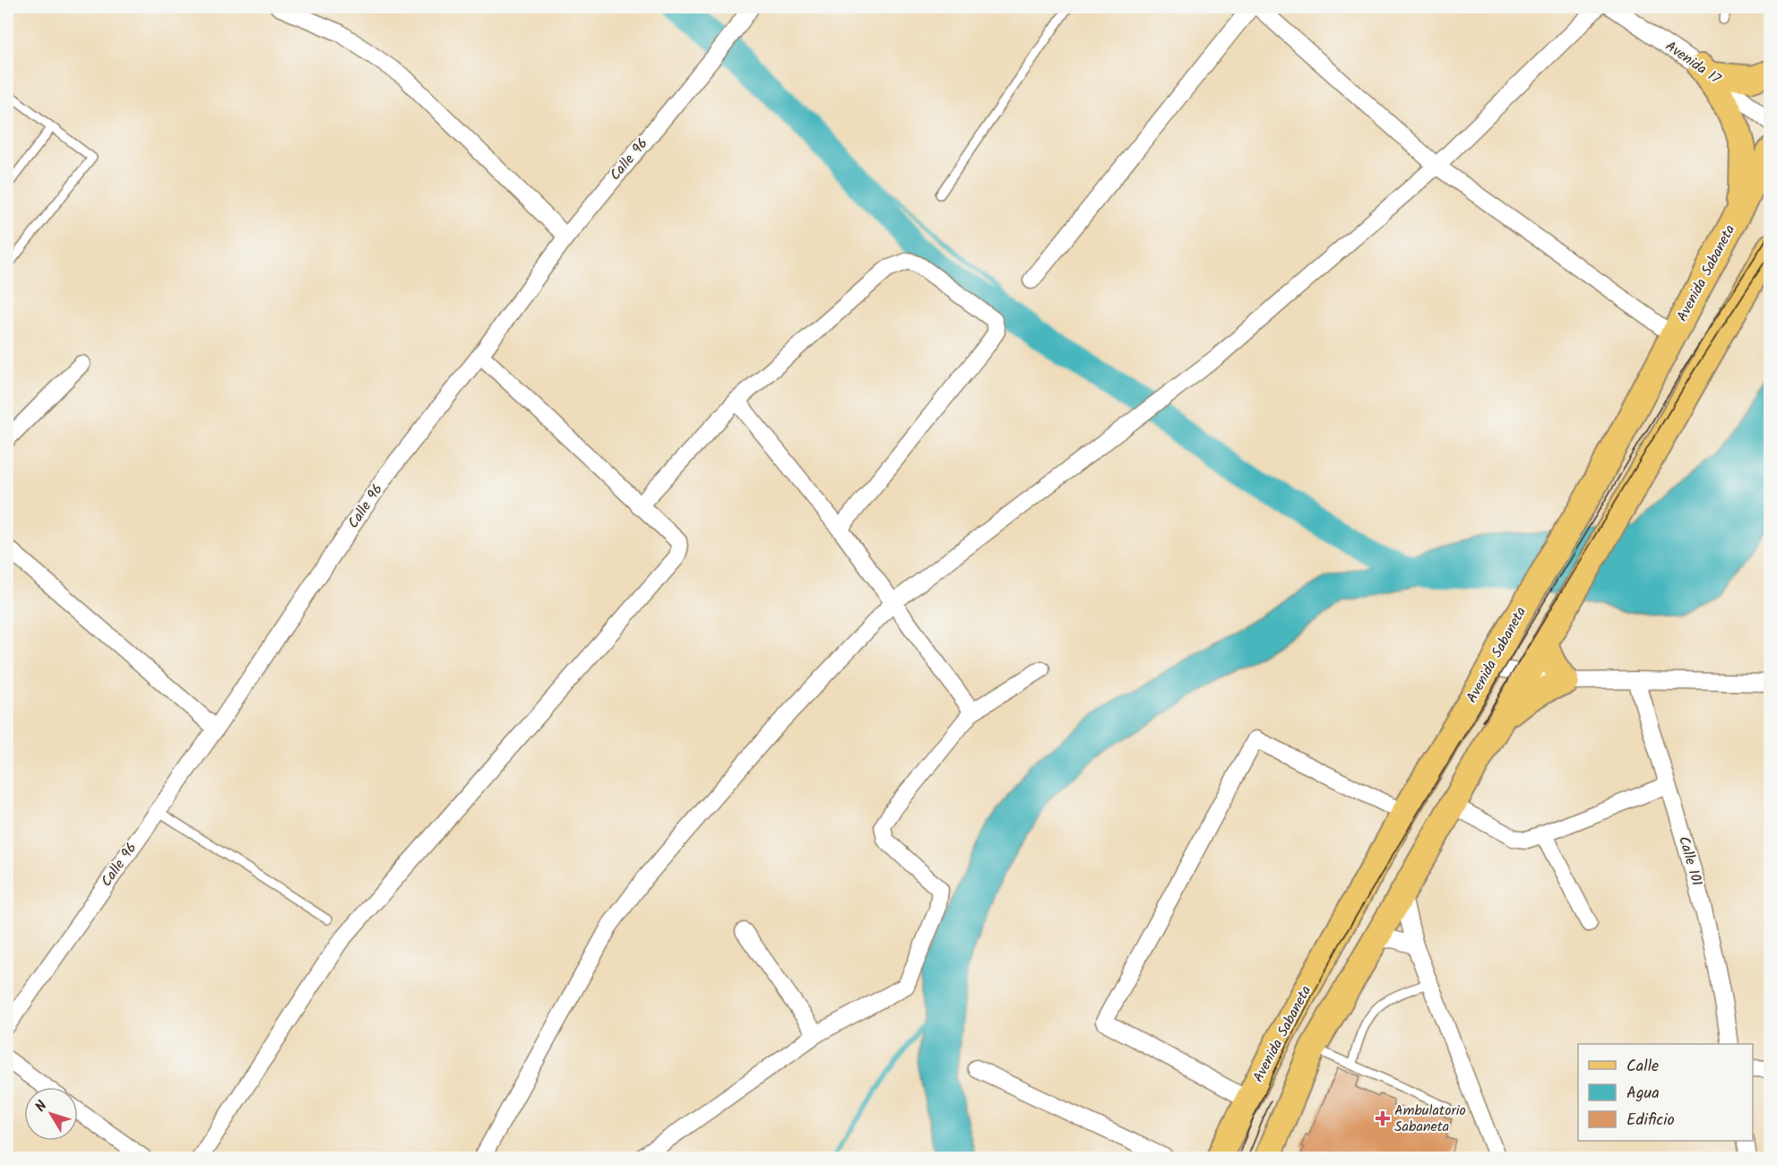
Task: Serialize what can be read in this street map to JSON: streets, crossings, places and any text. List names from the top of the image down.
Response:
{
  "streets": {
    "main road": ["Avenida Sabaneta"],
    "street": ["Avenida 17", "Calle 96", "Calle 101"]
  },
  "places": {
    "health": ["Ambulatorio Sabaneta"]
  },
  "legend": ["Calle", "Agua", "Edificio"],
  "north": "top left"
}
